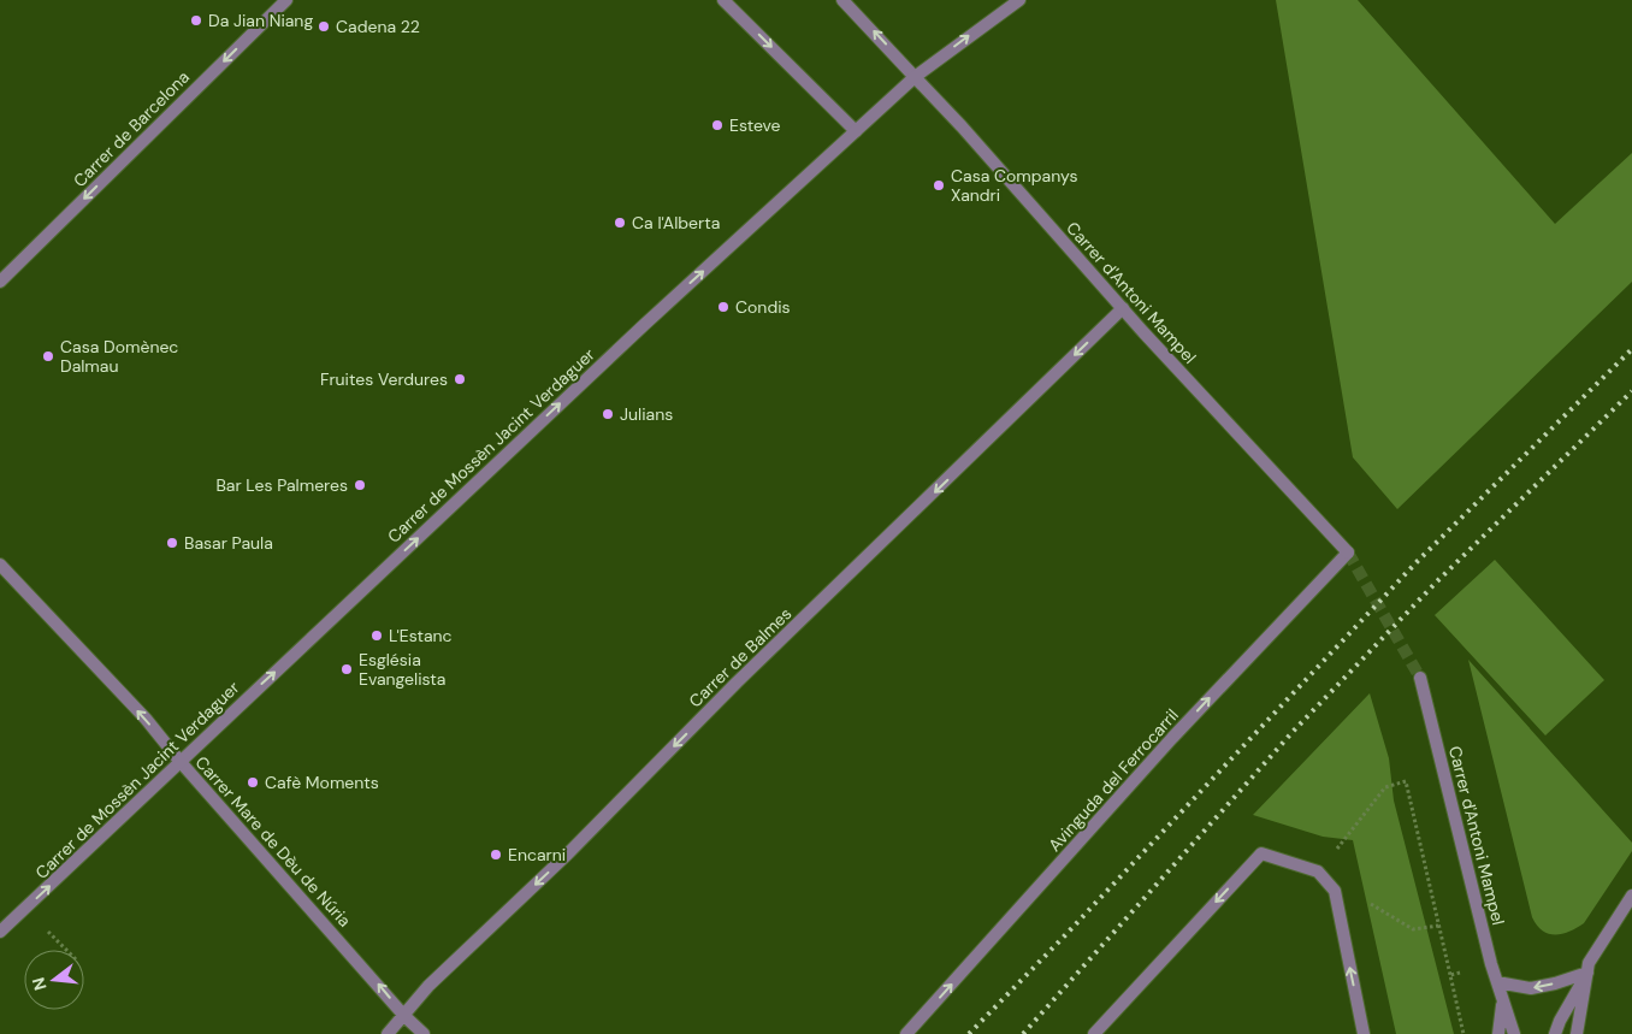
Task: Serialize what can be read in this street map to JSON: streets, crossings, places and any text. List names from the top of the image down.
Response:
{
  "streets": {
    "street": [
      "Carrer de Barcelona",
      "Carrer d'Antoni Mampel",
      "Carrer de Mossèn Jacint Verdaguer",
      "Carrer de Balmes",
      "Avinguda del Ferrocarril",
      "Carrer Mare de Dèu de Núria"
    ]
  },
  "crossings": [
    ["Carrer d'Antoni Mampel", "Carrer de Mossèn Jacint Verdaguer"],
    ["Carrer d'Antoni Mampel", "Carrer de Balmes"],
    ["Carrer d'Antoni Mampel", "Avinguda del Ferrocarril"],
    ["Carrer de Mossèn Jacint Verdaguer", "Carrer Mare de Dèu de Núria"],
    ["Carrer de Balmes", "Carrer Mare de Dèu de Núria"]
  ],
  "one_way": [
    "Carrer de Barcelona",
    "Carrer de Mossèn Jacint Verdaguer",
    "Carrer de Balmes",
    "Avinguda del Ferrocarril",
    "Carrer Mare de Dèu de Núria"
  ],
  "places": [
    "Da Jian Niang",
    "Cadena 22",
    "Esteve",
    "Casa Companys Xandri",
    "Ca l'Alberta",
    "Condis",
    "Casa Domènec Dalmau",
    "Fruites Verdures",
    "Julians",
    "Bar Les Palmeres",
    "Basar Paula",
    "L'Estanc",
    "Església Evangelista",
    "Cafè Moments",
    "Encarni"
  ],
  "north": "left"
}
